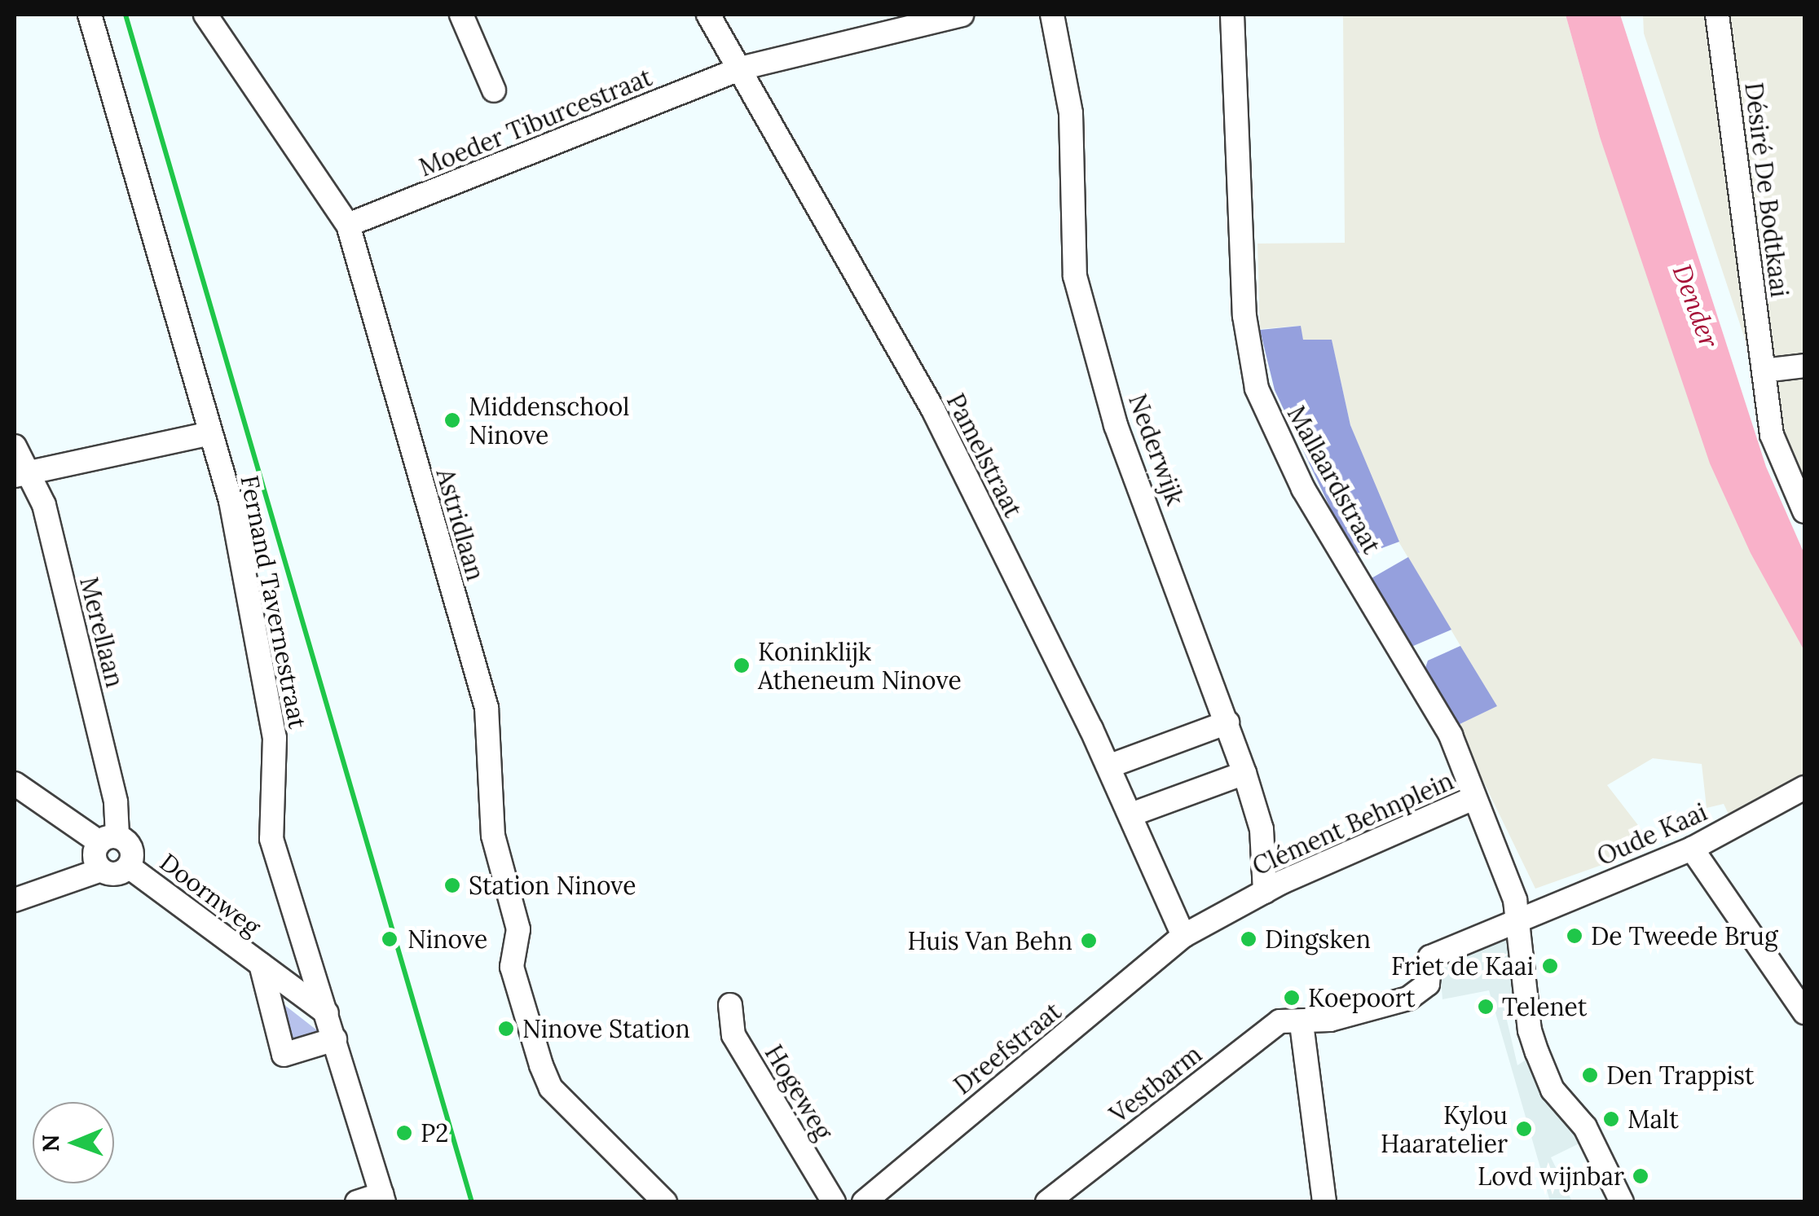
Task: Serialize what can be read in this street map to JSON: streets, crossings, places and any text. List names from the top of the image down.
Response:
{
  "streets": {
    "street": [
      "Moeder Tiburcestraat",
      "Désiré De Bodtkaai",
      "Nederwijk",
      "Pamelstraat",
      "Mallaardstraat",
      "Astridlaan",
      "Fernand Tavernestraat",
      "Merellaan",
      "Clément Behnplein",
      "Oude Kaai",
      "Doornweg",
      "Dreefstraat",
      "Vestbarm",
      "Hogeweg"
    ]
  },
  "crossings": [
    ["Moeder Tiburcestraat", "Pamelstraat"],
    ["Moeder Tiburcestraat", "Astridlaan"],
    ["Nederwijk", "Clément Behnplein"],
    ["Pamelstraat", "Clément Behnplein"],
    ["Pamelstraat", "Dreefstraat"],
    ["Mallaardstraat", "Clément Behnplein"],
    ["Fernand Tavernestraat", "Doornweg"],
    ["Merellaan", "Doornweg"],
    ["Clément Behnplein", "Oude Kaai"],
    ["Clément Behnplein", "Dreefstraat"],
    ["Oude Kaai", "Vestbarm"]
  ],
  "water": ["Dender"],
  "places": [
    "Middenschool Ninove",
    "Koninklijk Atheneum Ninove",
    "Station Ninove",
    "De Tweede Brug",
    "Ninove",
    "Dingsken",
    "Huis Van Behn",
    "Friet de Kaai",
    "Koepoort",
    "Telenet",
    "Ninove Station",
    "Den Trappist",
    "Malt",
    "Kylou Haaratelier",
    "P2",
    "Lovd wijnbar"
  ],
  "north": "left"
}
